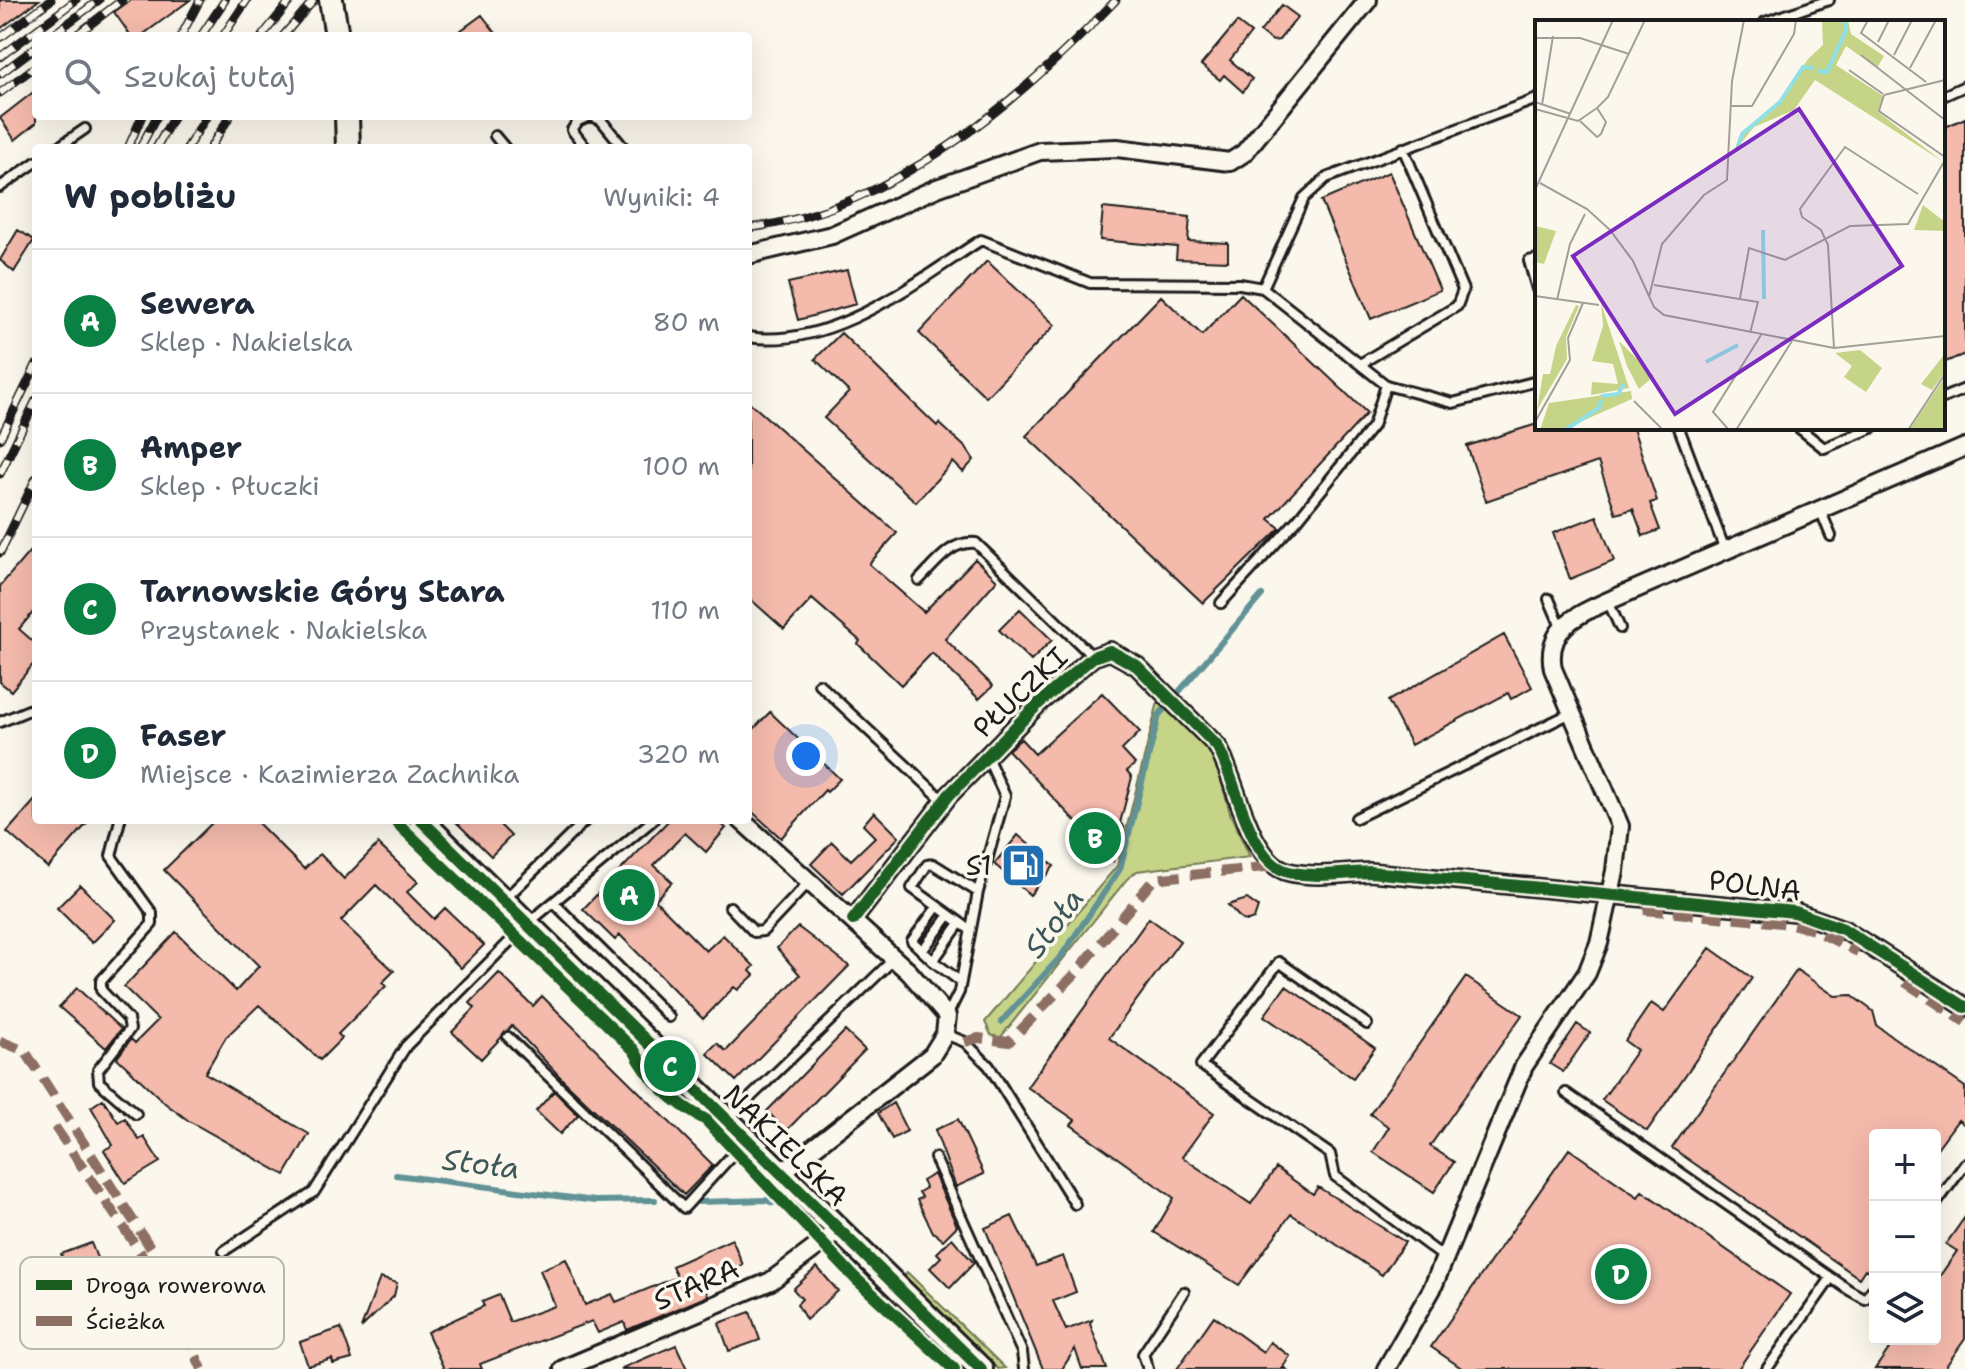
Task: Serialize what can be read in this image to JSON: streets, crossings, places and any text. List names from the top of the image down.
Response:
{
  "streets": {
    "street": [
      "PŁUCZKI",
      "POLNA",
      "NAKIELSKA",
      "STARA"
    ]
  },
  "crossings": [
    ["PŁUCZKI", "POLNA"],
    ["NAKIELSKA", "STARA"]
  ],
  "water": ["Stoła"],
  "places": {
    "fuel station": ["S1"]
  },
  "legend": ["Droga rowerowa", "Ścieżka"],
  "page": {
    "search": "Szukaj tutaj",
    "heading": ["W pobliżu", "Wyniki: 4"],
    "list": [
      {
        "mark": "A",
        "name": "Sewera",
        "note": "Sklep · Nakielska",
        "value": "80 m"
      },
      {
        "mark": "B",
        "name": "Amper",
        "note": "Sklep · Płuczki",
        "value": "100 m"
      },
      {
        "mark": "C",
        "name": "Tarnowskie Góry Stara",
        "note": "Przystanek · Nakielska",
        "value": "110 m"
      },
      {
        "mark": "D",
        "name": "Faser",
        "note": "Miejsce · Kazimierza Zachnika",
        "value": "320 m"
      }
    ],
    "pins": [
      "B",
      "A",
      "C",
      "D"
    ],
    "map_buttons": ["+", "−"]
  }
}
